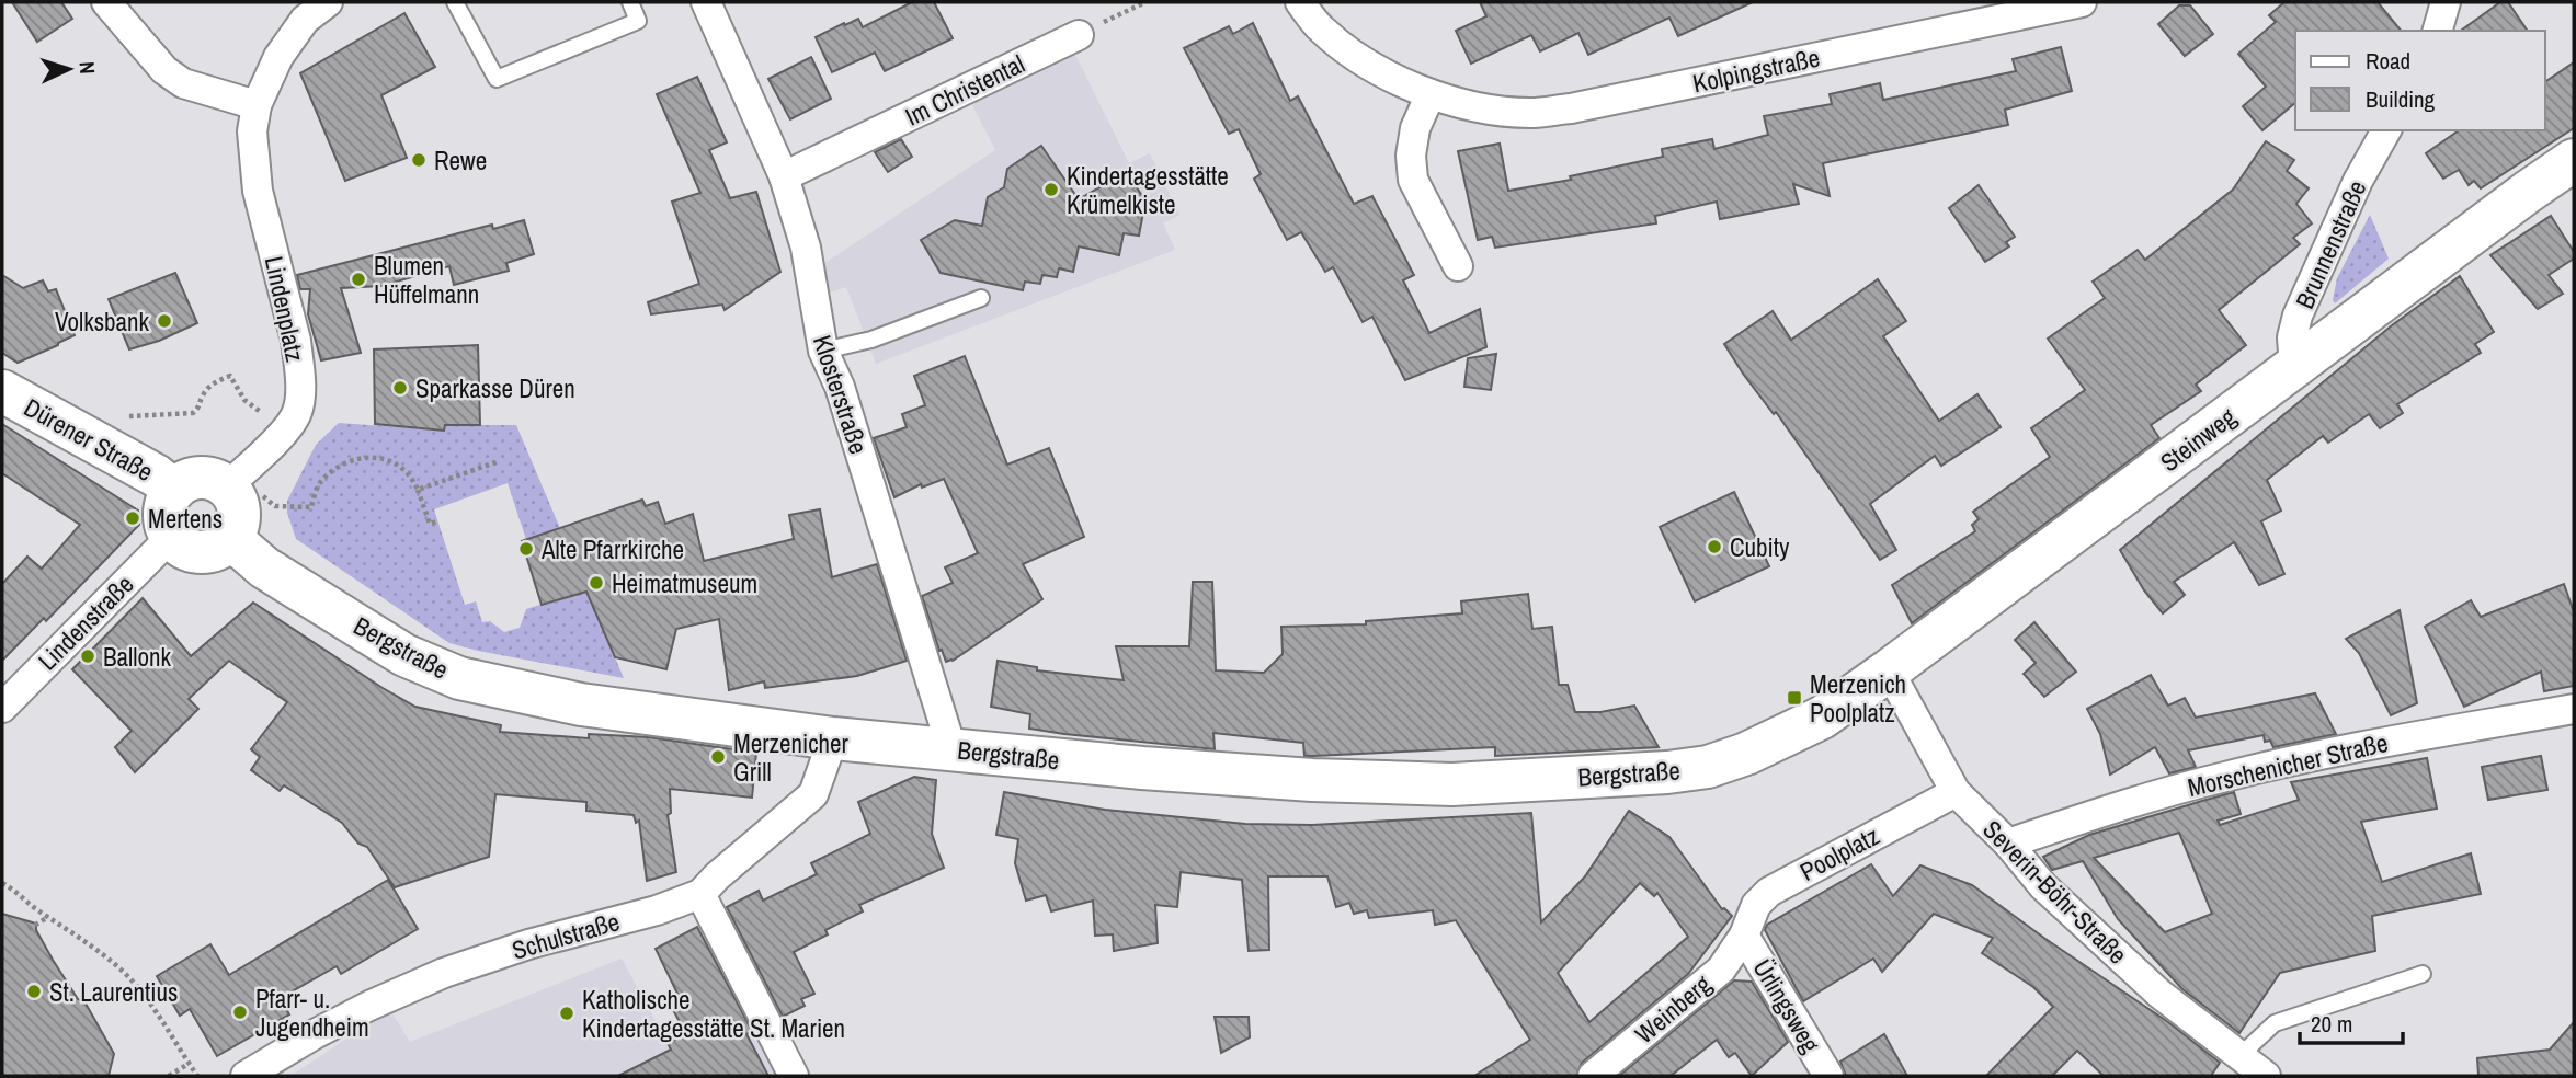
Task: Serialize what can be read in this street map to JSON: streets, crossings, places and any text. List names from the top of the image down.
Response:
{
  "streets": {
    "street": [
      "Kolpingstraße",
      "Im Christental",
      "Brunnenstraße",
      "Lindenplatz",
      "Klosterstraße",
      "Dürener Straße",
      "Steinweg",
      "Lindenstraße",
      "Bergstraße",
      "Morschenicher Straße",
      "Poolplatz",
      "Severin-Böhr-Straße",
      "Schulstraße",
      "Ürlingsweg",
      "Weinberg"
    ]
  },
  "crossings": [
    ["Im Christental", "Klosterstraße"],
    ["Brunnenstraße", "Steinweg"],
    ["Lindenplatz", "Dürener Straße"],
    ["Lindenplatz", "Lindenstraße"],
    ["Lindenplatz", "Bergstraße"],
    ["Klosterstraße", "Bergstraße"],
    ["Dürener Straße", "Lindenstraße"],
    ["Dürener Straße", "Bergstraße"],
    ["Steinweg", "Bergstraße"],
    ["Steinweg", "Severin-Böhr-Straße"],
    ["Lindenstraße", "Bergstraße"],
    ["Bergstraße", "Schulstraße"],
    ["Morschenicher Straße", "Severin-Böhr-Straße"],
    ["Poolplatz", "Severin-Böhr-Straße"],
    ["Poolplatz", "Ürlingsweg"],
    ["Poolplatz", "Weinberg"],
    ["Ürlingsweg", "Weinberg"]
  ],
  "places": {
    "other": [
      "Rewe",
      "Kindertagesstätte Krümelkiste",
      "Blumen Hüffelmann",
      "Volksbank",
      "Sparkasse Düren",
      "Mertens",
      "Cubity",
      "Alte Pfarrkirche",
      "Heimatmuseum",
      "Ballonk",
      "Merzenicher Grill",
      "St. Laurentius",
      "Pfarr- u. Jugendheim",
      "Katholische Kindertagesstätte St. Marien"
    ],
    "transit": ["Merzenich Poolplatz"]
  },
  "legend": ["Road", "Building"],
  "scale_bar": "20 m",
  "north": "right"
}
